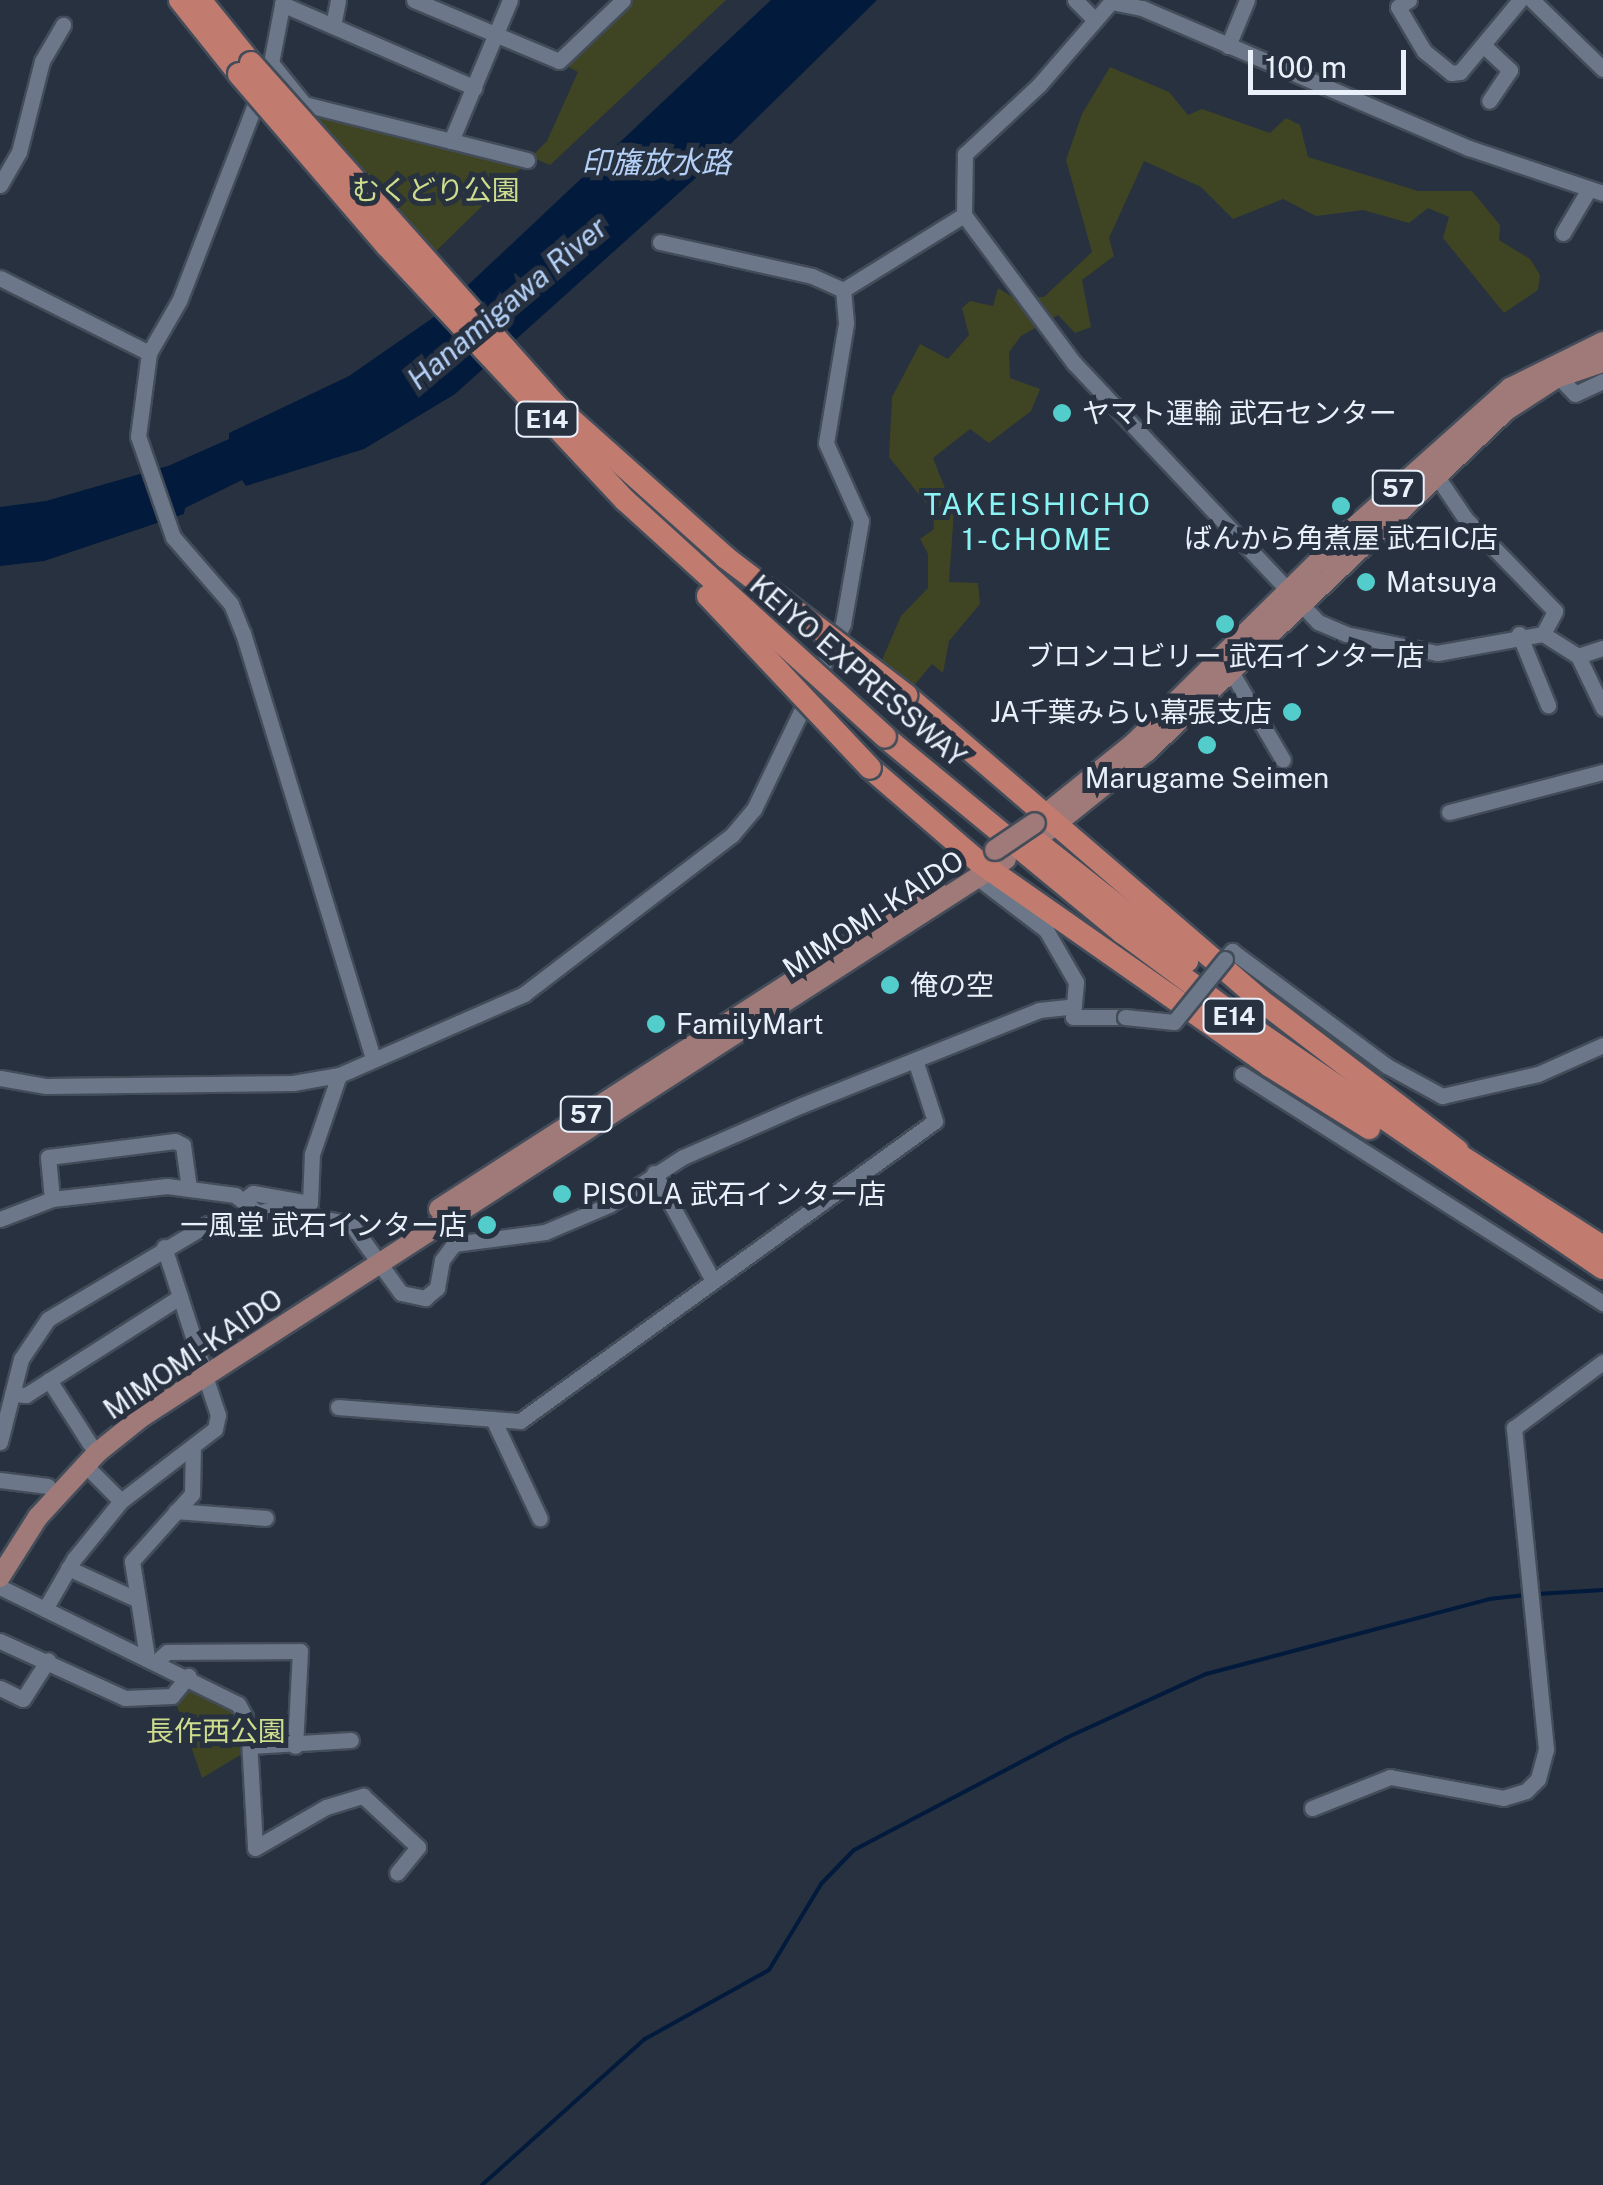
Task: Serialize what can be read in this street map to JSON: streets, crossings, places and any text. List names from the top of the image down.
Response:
{
  "streets": {
    "highway": ["E14", "KEIYO EXPRESSWAY"],
    "main road": ["57", "MIMOMI-KAIDO"]
  },
  "districts": ["TAKEISHICHO 1-CHOME"],
  "water": ["印旛放水路", "Hanamigawa River"],
  "parks": ["むくどり公園", "長作西公園"],
  "places": [
    "ヤマト運輸 武石センター",
    "ばんから角煮屋 武石IC店",
    "Matsuya",
    "ブロンコビリー 武石インター店",
    "JA千葉みらい幕張支店",
    "Marugame Seimen",
    "俺の空",
    "FamilyMart",
    "PISOLA 武石インター店",
    "一風堂 武石インター店"
  ],
  "scale_bar": "100 m"
}
